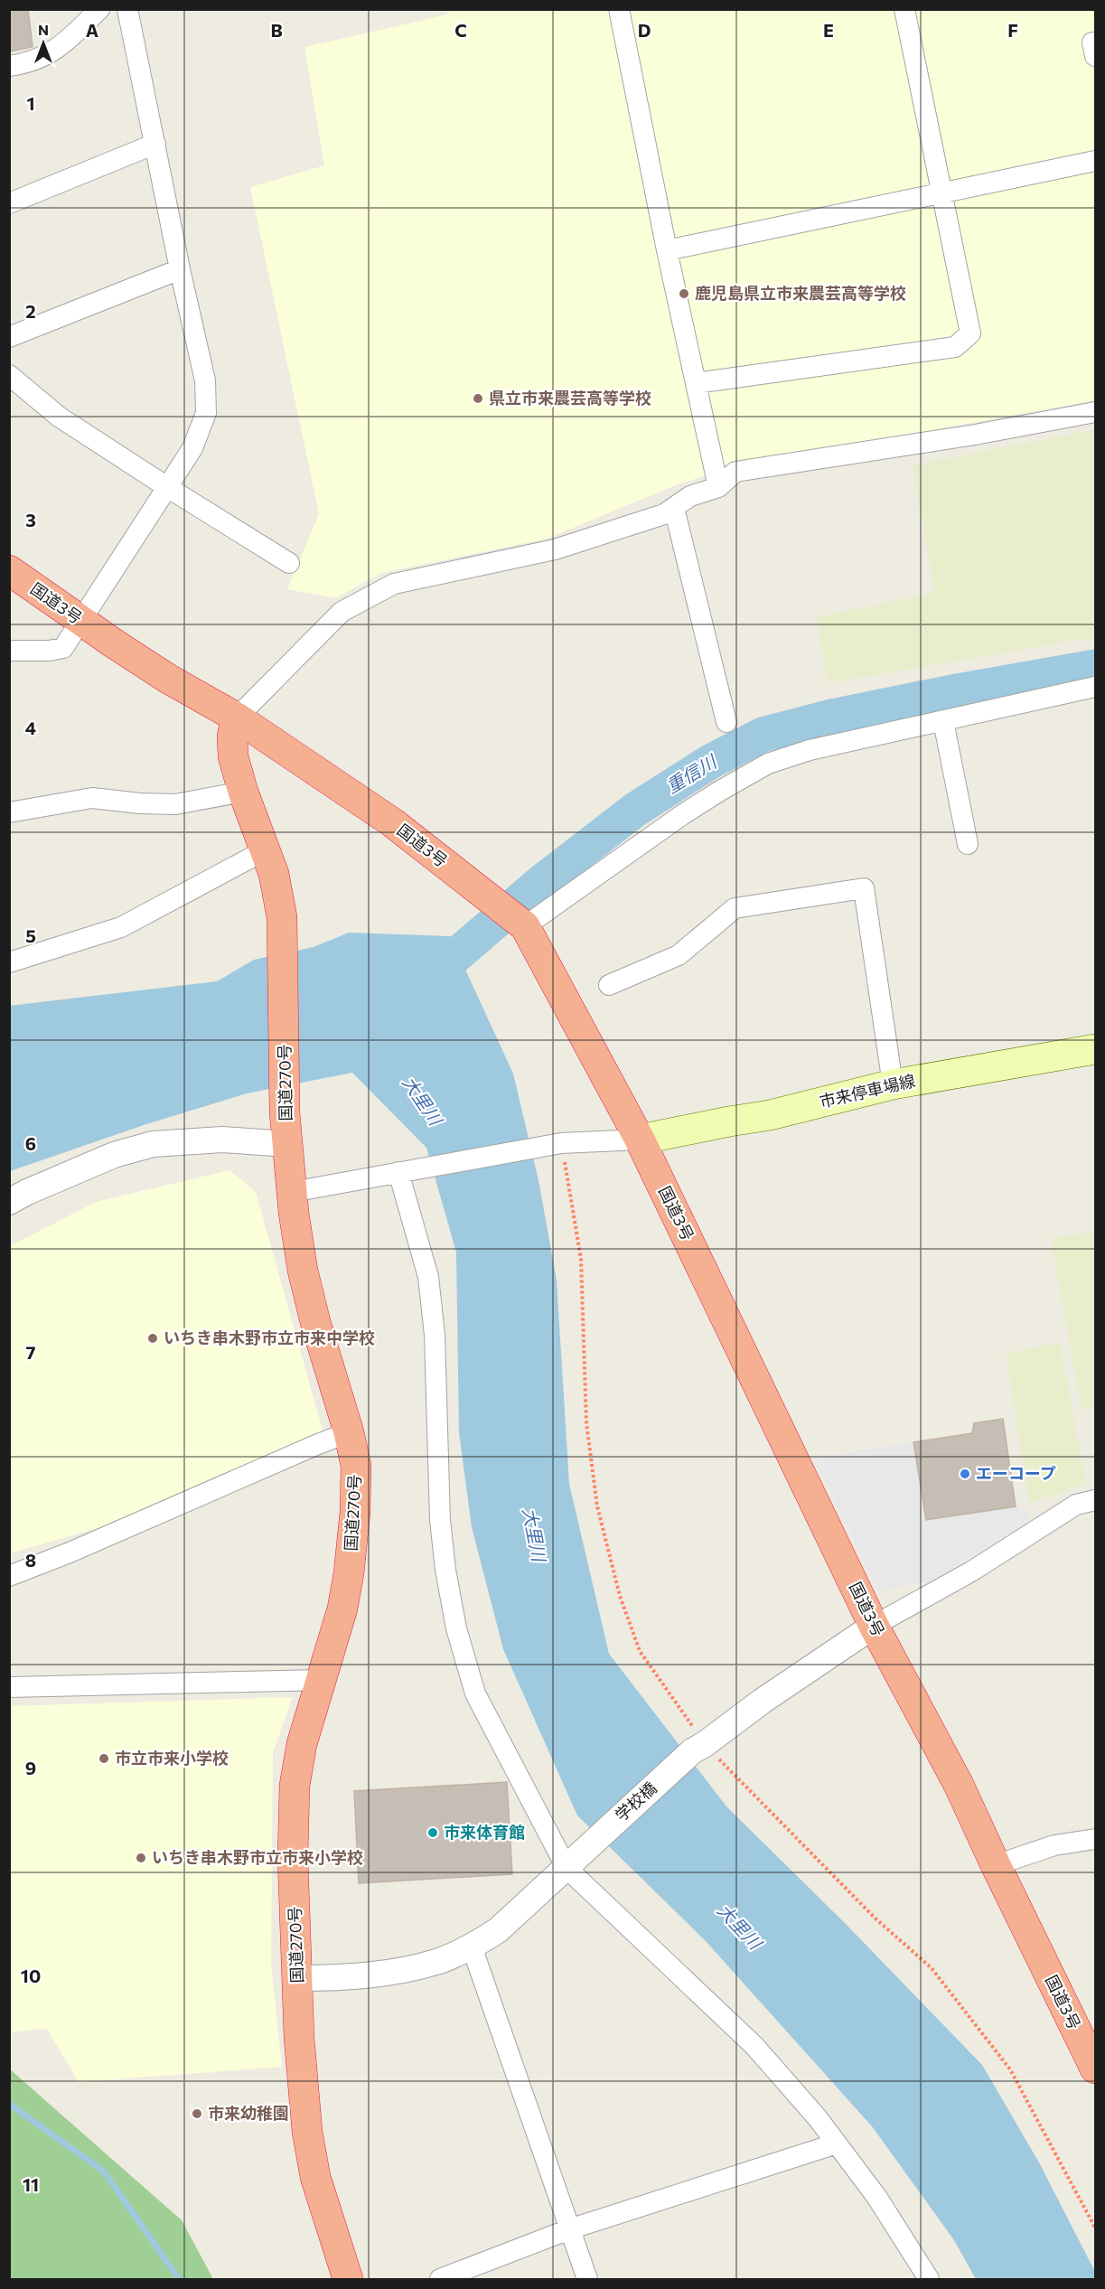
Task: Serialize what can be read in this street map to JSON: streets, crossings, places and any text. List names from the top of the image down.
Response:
{
  "streets": {
    "highway": ["国道3号", "国道270号"],
    "main road": ["市来停車場線"],
    "street": ["学校橋"]
  },
  "crossings": [
    ["国道3号", "国道270号"],
    ["国道3号", "市来停車場線"],
    ["国道3号", "学校橋"],
    ["国道270号", "学校橋"]
  ],
  "water": ["重信川", "大里川"],
  "places": [
    "鹿児島県立市来農芸高等学校",
    "県立市来農芸高等学校",
    "いちき串木野市立市来中学校",
    "エーコープ",
    "市立市来小学校",
    "市来体育館",
    "いちき串木野市立市来小学校",
    "市来幼稚園"
  ],
  "north": "top",
  "grid": {
    "columns": [
      "A",
      "B",
      "C",
      "D",
      "E",
      "F"
    ],
    "rows": [
      "1",
      "2",
      "3",
      "4",
      "5",
      "6",
      "7",
      "8",
      "9",
      "10",
      "11"
    ]
  }
}
